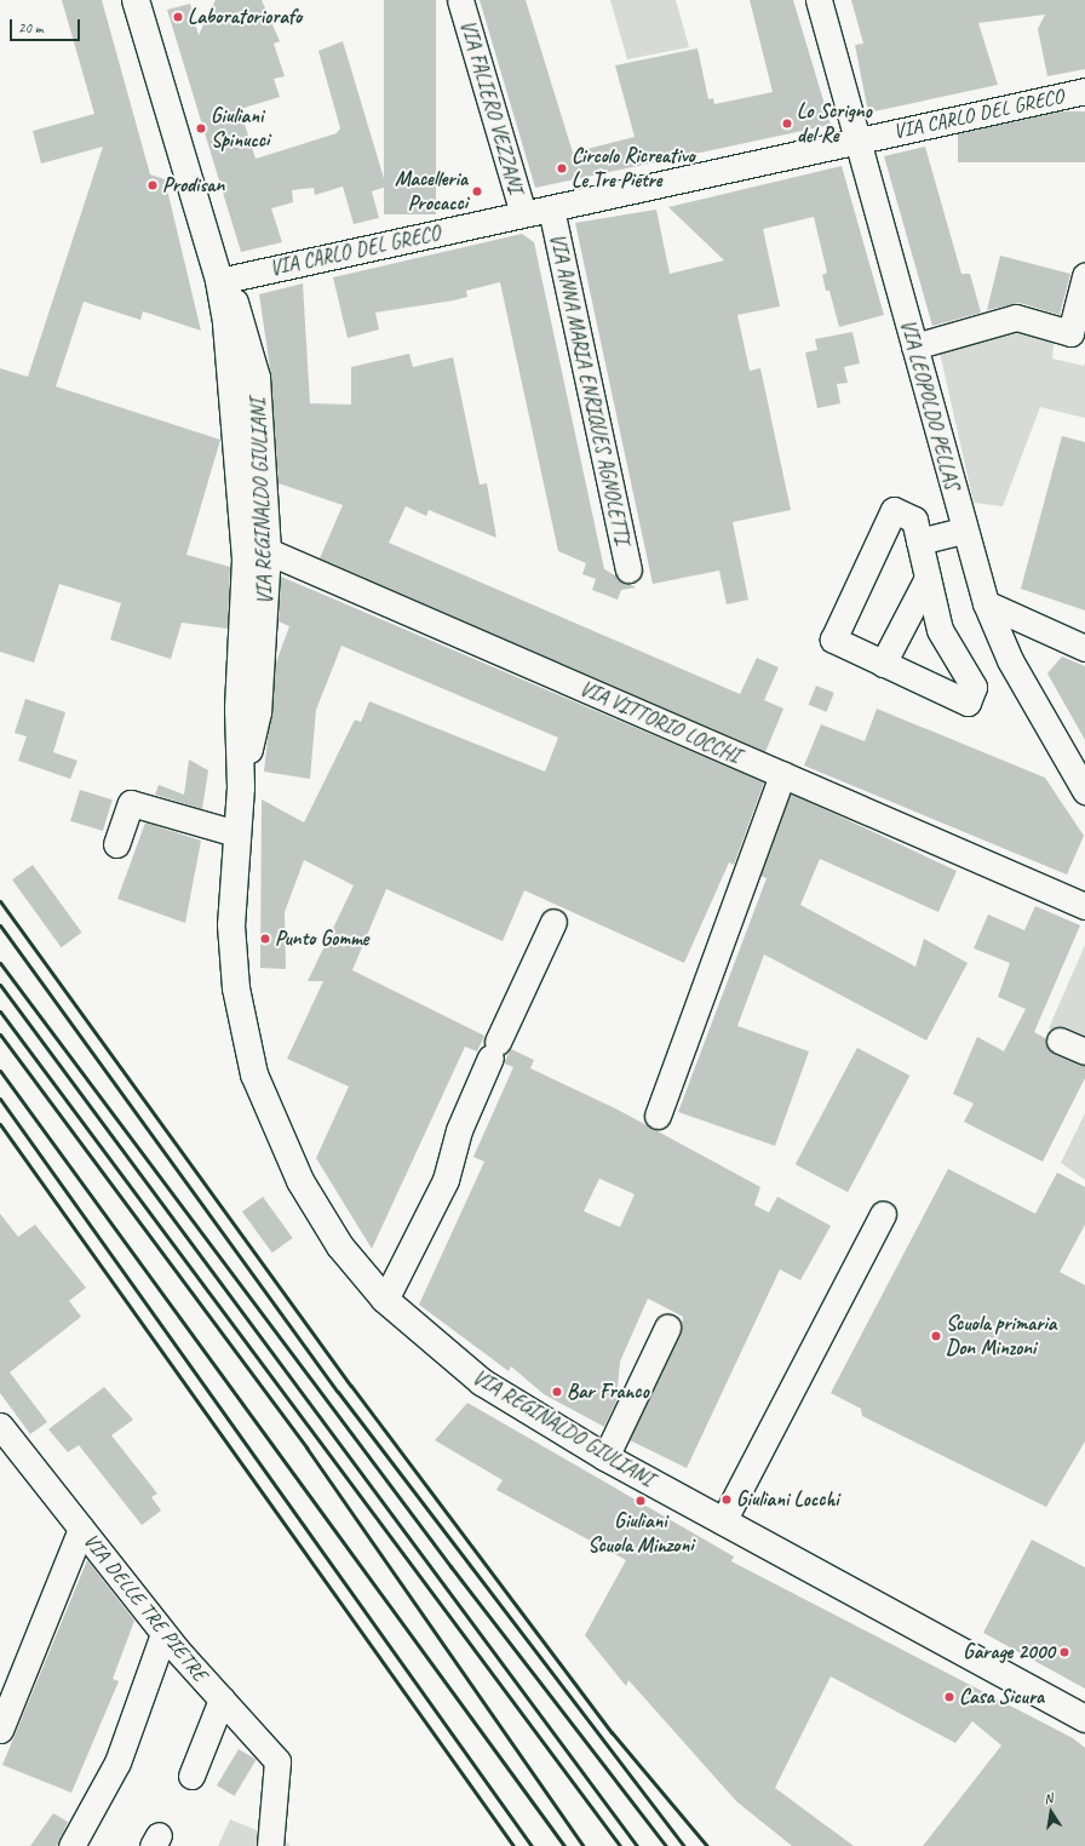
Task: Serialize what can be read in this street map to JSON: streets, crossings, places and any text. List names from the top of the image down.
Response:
{
  "streets": {
    "main road": ["VIA REGINALDO GIULIANI"],
    "street": [
      "VIA FALIERO VEZZANI",
      "VIA CARLO DEL GRECO",
      "VIA ANNA MARIA ENRIQUES AGNOLETTI",
      "VIA LEOPOLDO PELLAS",
      "VIA VITTORIO LOCCHI",
      "VIA DELLE TRE PIETRE"
    ]
  },
  "crossings": [
    ["VIA FALIERO VEZZANI", "VIA CARLO DEL GRECO"],
    ["VIA CARLO DEL GRECO", "VIA ANNA MARIA ENRIQUES AGNOLETTI"],
    ["VIA CARLO DEL GRECO", "VIA LEOPOLDO PELLAS"],
    ["VIA CARLO DEL GRECO", "VIA REGINALDO GIULIANI"],
    ["VIA REGINALDO GIULIANI", "VIA VITTORIO LOCCHI"]
  ],
  "places": [
    "Laboratoriorafo",
    "Lo Scrigno del Re",
    "Giuliani Spinucci",
    "Circolo Ricreativo Le Tre Pietre",
    "Prodisan",
    "Macelleria Procacci",
    "Punto Gomme",
    "Scuola primaria Don Minzoni",
    "Bar Franco",
    "Giuliani Locchi",
    "Giuliani Scuola Minzoni",
    "Garage 2000",
    "Casa Sicura"
  ],
  "scale_bar": "20 m",
  "north": "top"
}
